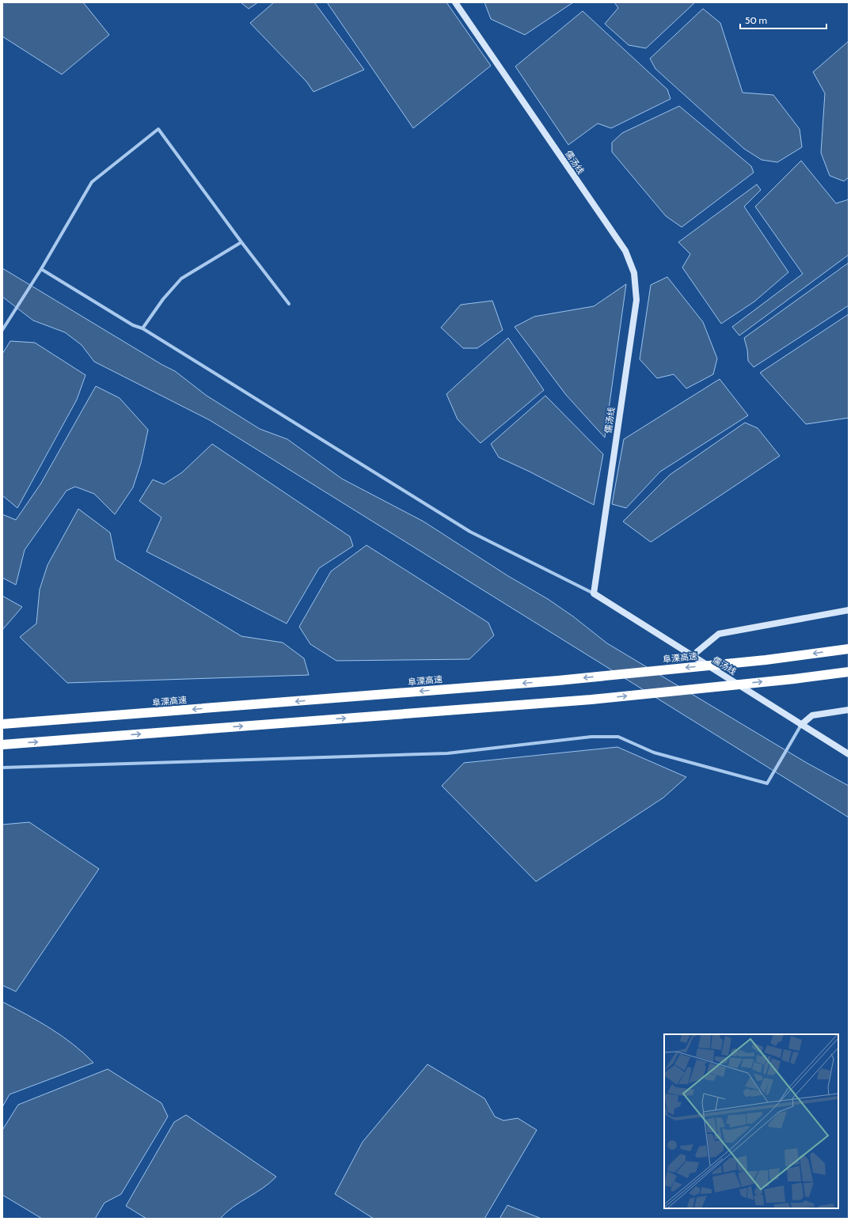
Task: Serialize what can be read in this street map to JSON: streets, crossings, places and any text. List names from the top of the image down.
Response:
{
  "streets": {
    "highway": ["阜溧高速"],
    "street": ["儒汤线"]
  },
  "scale_bar": "50 m"
}
